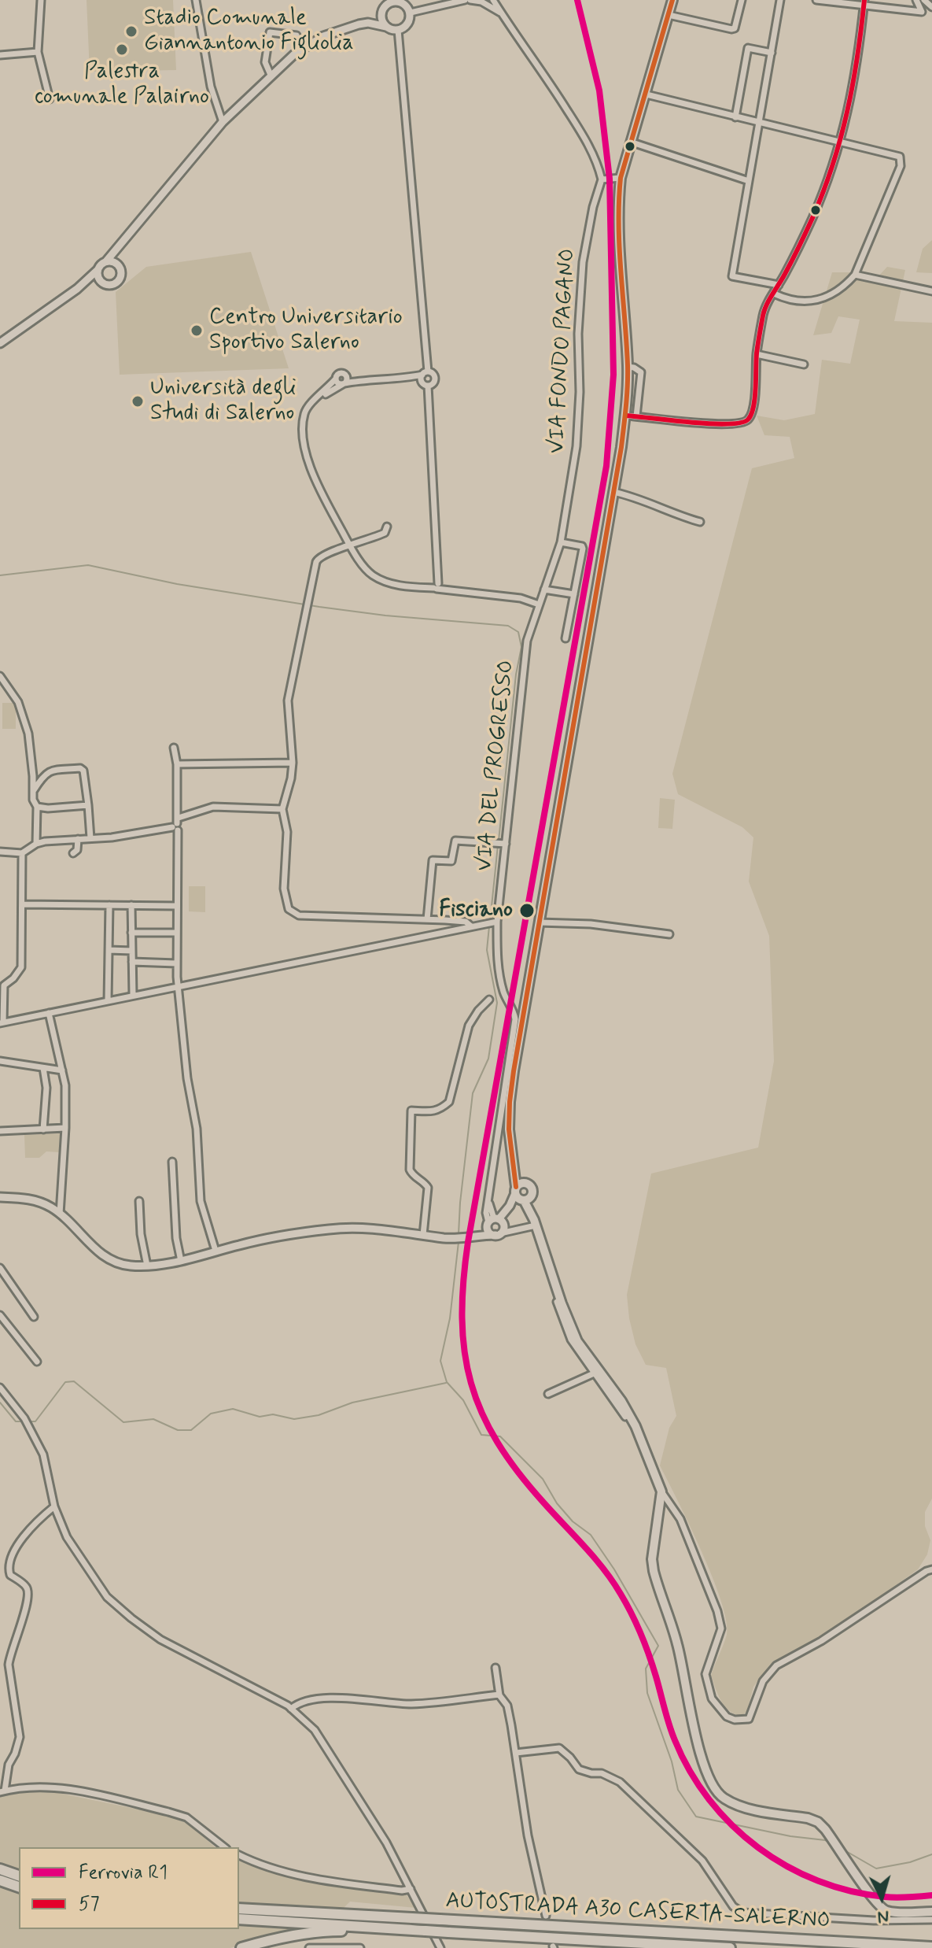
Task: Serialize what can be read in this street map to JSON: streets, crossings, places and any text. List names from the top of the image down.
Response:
{
  "streets": {
    "highway": ["AUTOSTRADA A30 CASERTA-SALERNO"],
    "street": ["VIA FONDO PAGANO", "VIA DEL PROGRESSO"]
  },
  "crossings": [
    ["VIA FONDO PAGANO", "VIA DEL PROGRESSO"]
  ],
  "places": [
    "Stadio Comunale Giannantonio Figliolia",
    "Palestra comunale Palairno",
    "Centro Universitario Sportivo Salerno",
    "Università degli Studi di Salerno",
    "Fisciano"
  ],
  "lines": ["rail line R1", "transit line 57"],
  "legend": ["Ferrovia R1", "57"],
  "north": "bottom"
}
